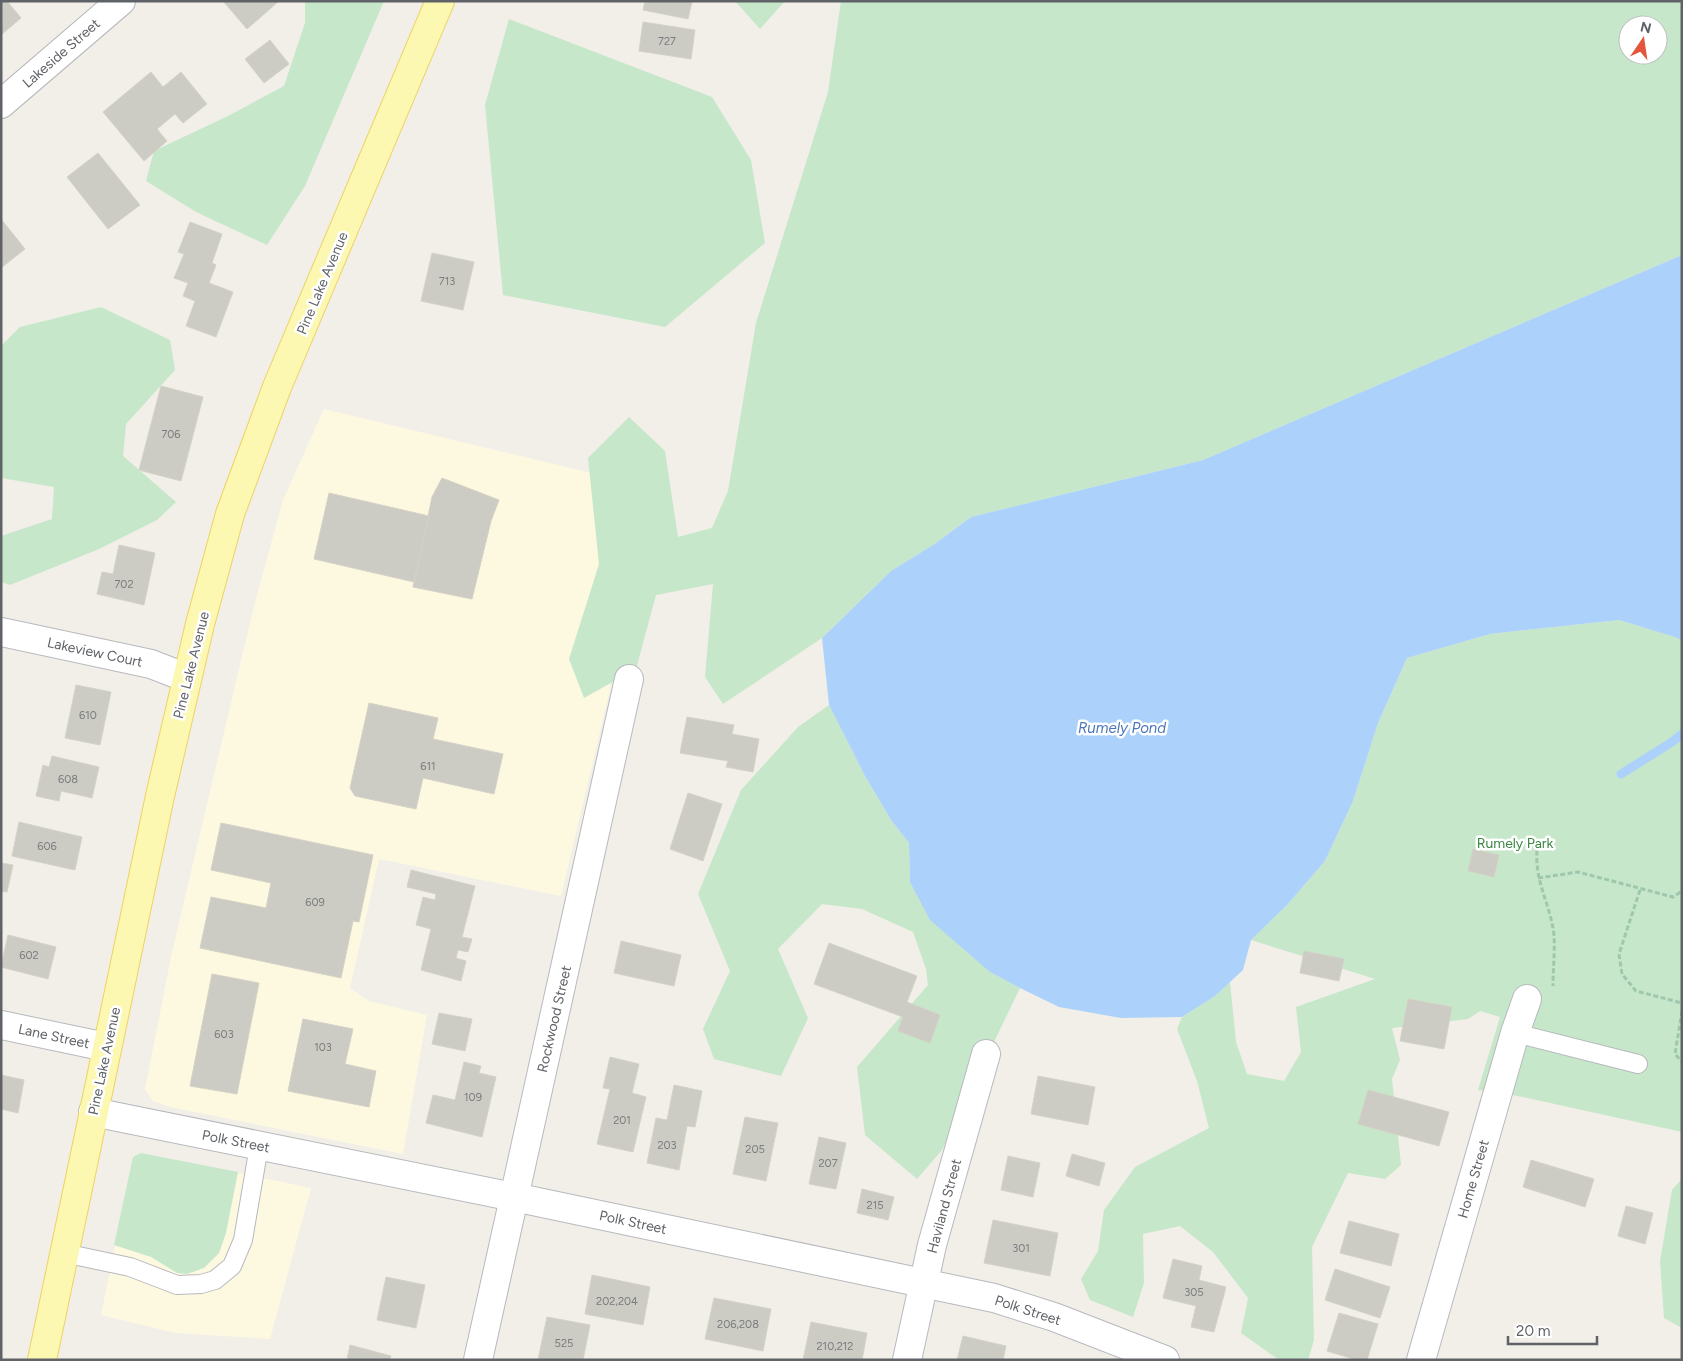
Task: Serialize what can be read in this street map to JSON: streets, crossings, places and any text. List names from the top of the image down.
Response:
{
  "streets": {
    "main road": ["Pine Lake Avenue"],
    "street": [
      "Lakeside Street",
      "Lakeview Court",
      "Rockwood Street",
      "Lane Street",
      "Polk Street",
      "Home Street",
      "Haviland Street"
    ]
  },
  "crossings": [
    ["Pine Lake Avenue", "Lakeview Court"],
    ["Pine Lake Avenue", "Lane Street"],
    ["Pine Lake Avenue", "Polk Street"],
    ["Rockwood Street", "Polk Street"],
    ["Polk Street", "Haviland Street"]
  ],
  "water": ["Rumely Pond"],
  "parks": ["Rumely Park"],
  "house_numbers": [
    "727",
    "713",
    "706",
    "702",
    "610",
    "611",
    "608",
    "606",
    "609",
    "602",
    "603",
    "103",
    "109",
    "201",
    "203",
    "205",
    "207",
    "215",
    "301",
    "305",
    "202,204",
    "206,208",
    "525",
    "210,212"
  ],
  "scale_bar": "20 m",
  "north": "top"
}
